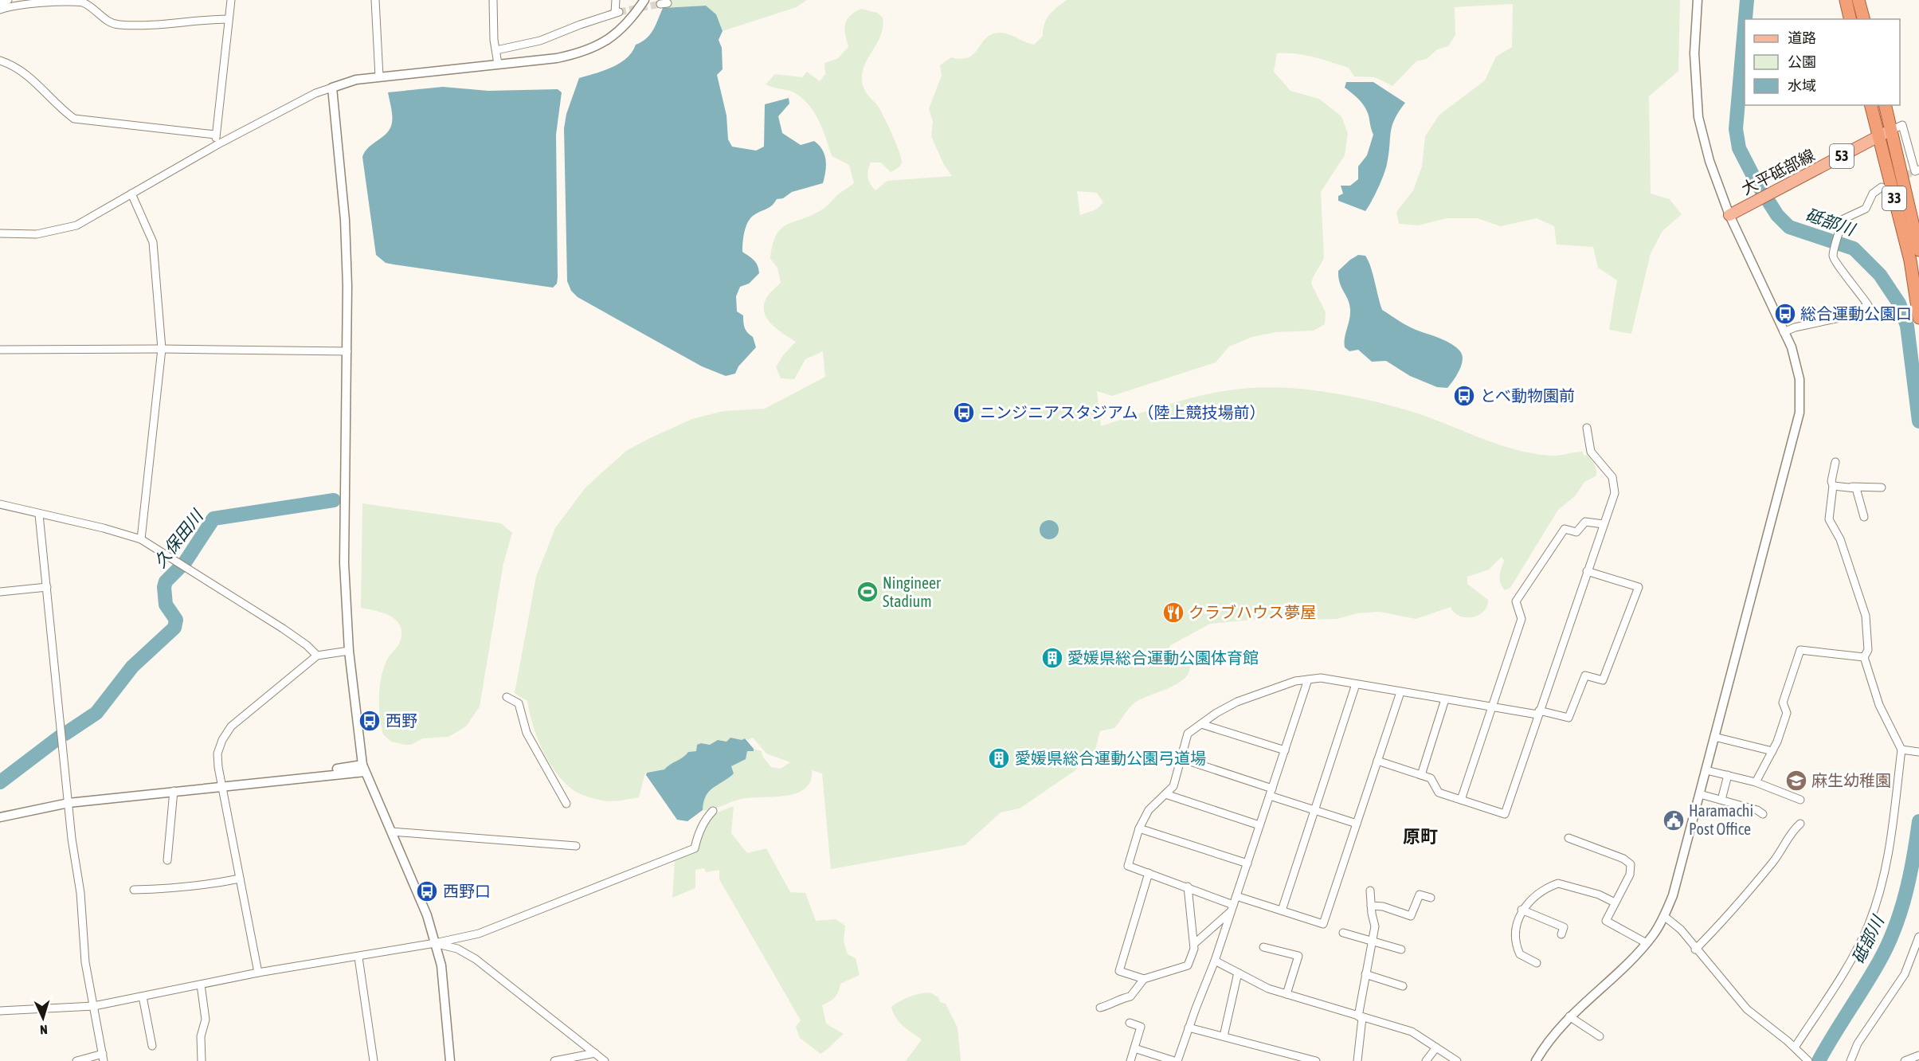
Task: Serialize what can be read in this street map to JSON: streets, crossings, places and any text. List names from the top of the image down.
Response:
{
  "streets": {
    "highway": ["33"],
    "main road": ["53", "大平砥部線"]
  },
  "crossings": [
    ["大平砥部線", "33"]
  ],
  "districts": ["原町"],
  "water": ["砥部川", "久保田川"],
  "places": {
    "bus stop": [
      "総合運動公園口",
      "とべ動物園前",
      "ニンジニアスタジアム（陸上競技場前）",
      "西野",
      "西野口"
    ],
    "sports": ["Ningineer Stadium"],
    "restaurant": ["クラブハウス夢屋"],
    "building": ["愛媛県総合運動公園体育館", "愛媛県総合運動公園弓道場"],
    "school or university": ["麻生幼稚園"],
    "public building": ["Haramachi Post Office"]
  },
  "legend": ["道路", "公園", "水域"],
  "north": "bottom"
}
